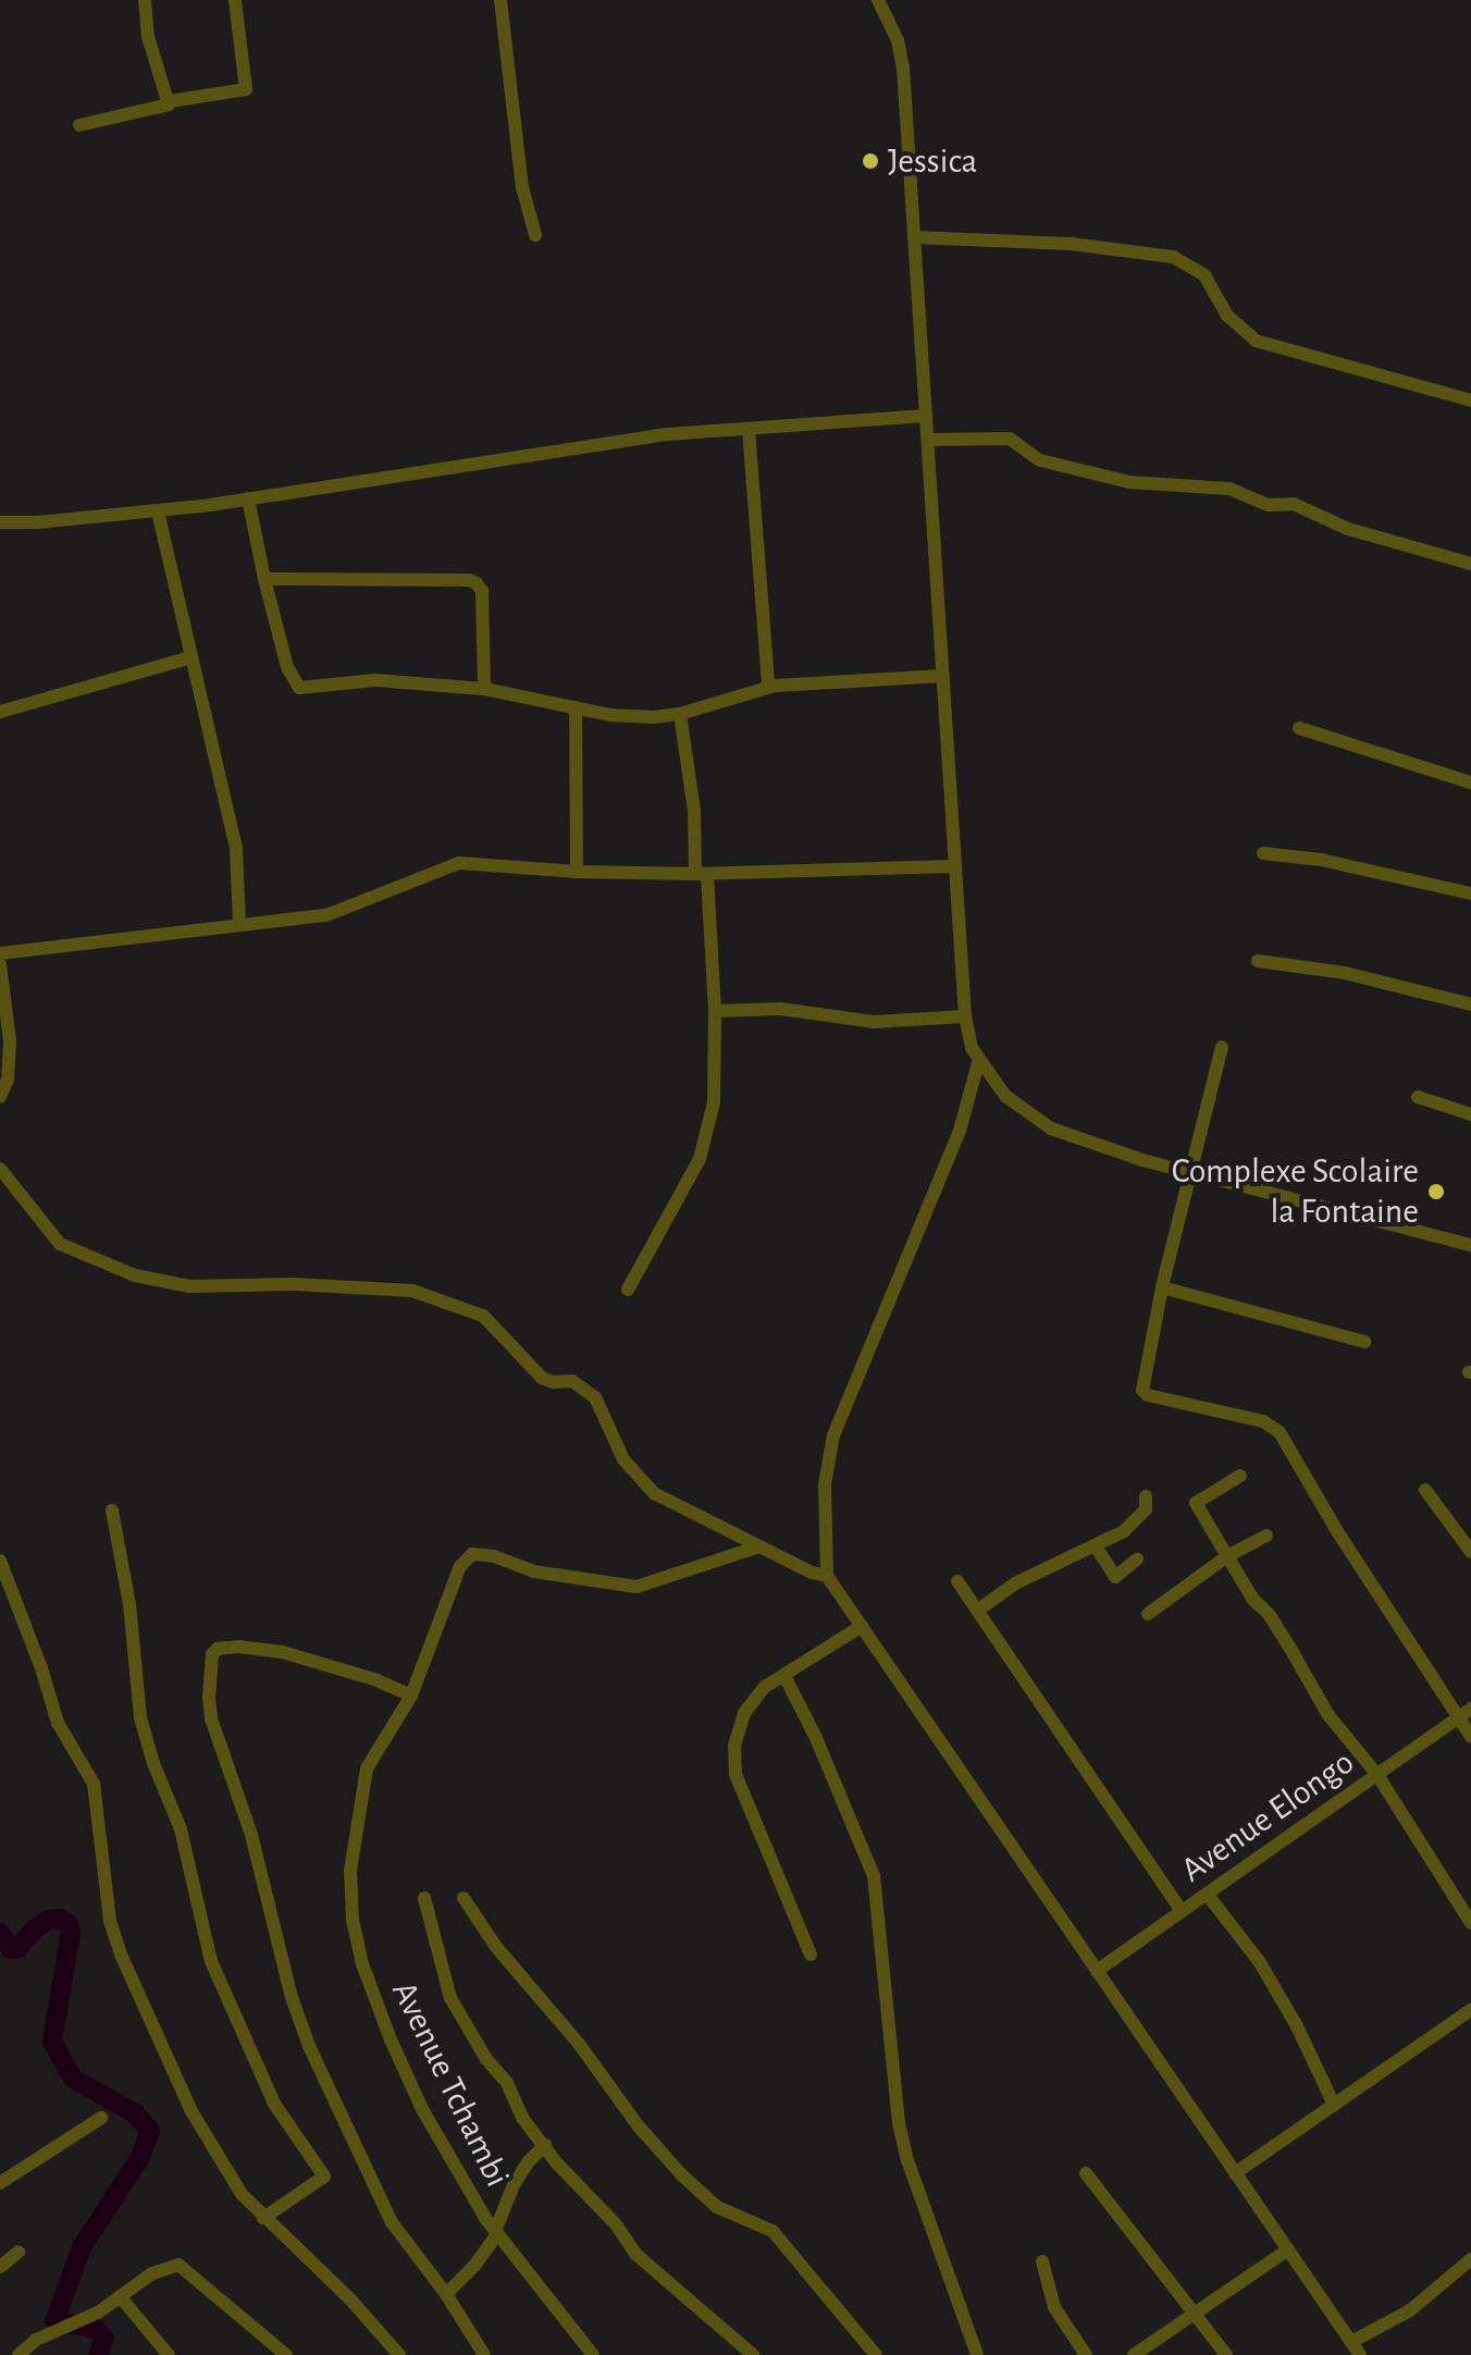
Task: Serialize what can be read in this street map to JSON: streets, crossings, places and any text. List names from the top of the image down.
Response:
{
  "streets": {
    "street": ["Avenue Elongo", "Avenue Tchambi"]
  },
  "places": ["Jessica", "Complexe Scolaire la Fontaine"]
}
